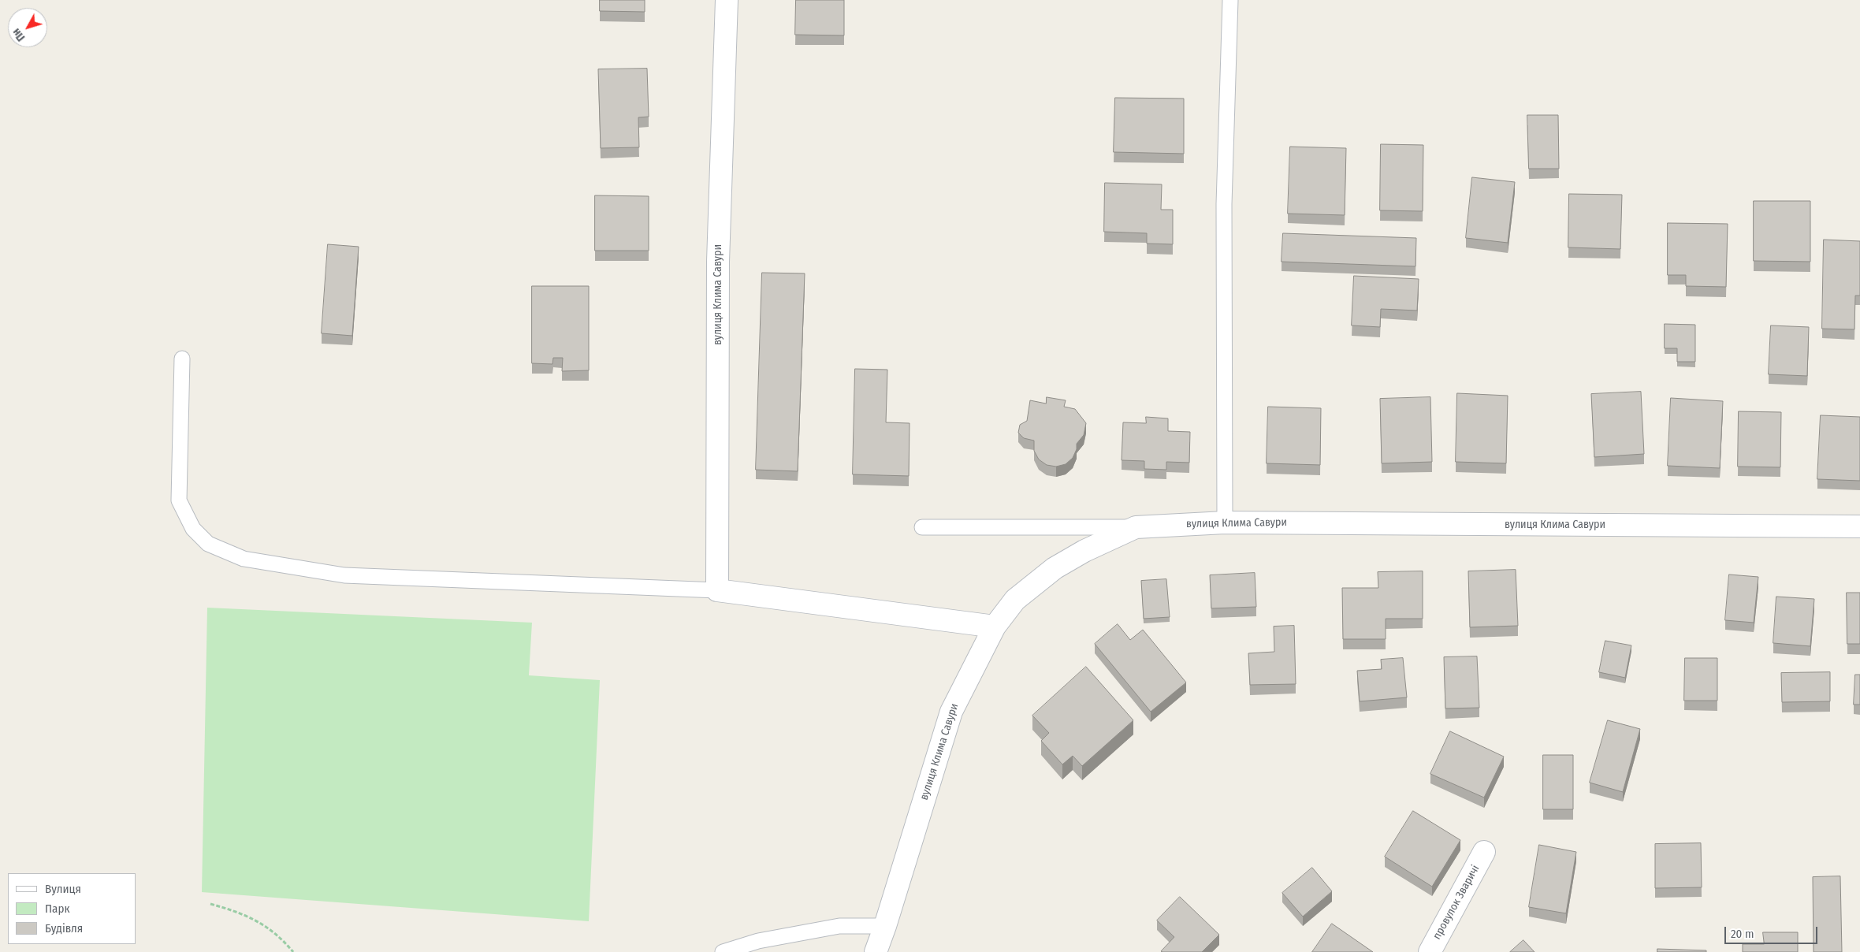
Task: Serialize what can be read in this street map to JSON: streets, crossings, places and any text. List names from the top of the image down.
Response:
{
  "streets": {
    "street": ["вулиця Клима Савури", "провулок Зваричі"]
  },
  "legend": ["Вулиця", "Парк", "Будівля"],
  "scale_bar": "20 m",
  "north": "bottom left"
}
